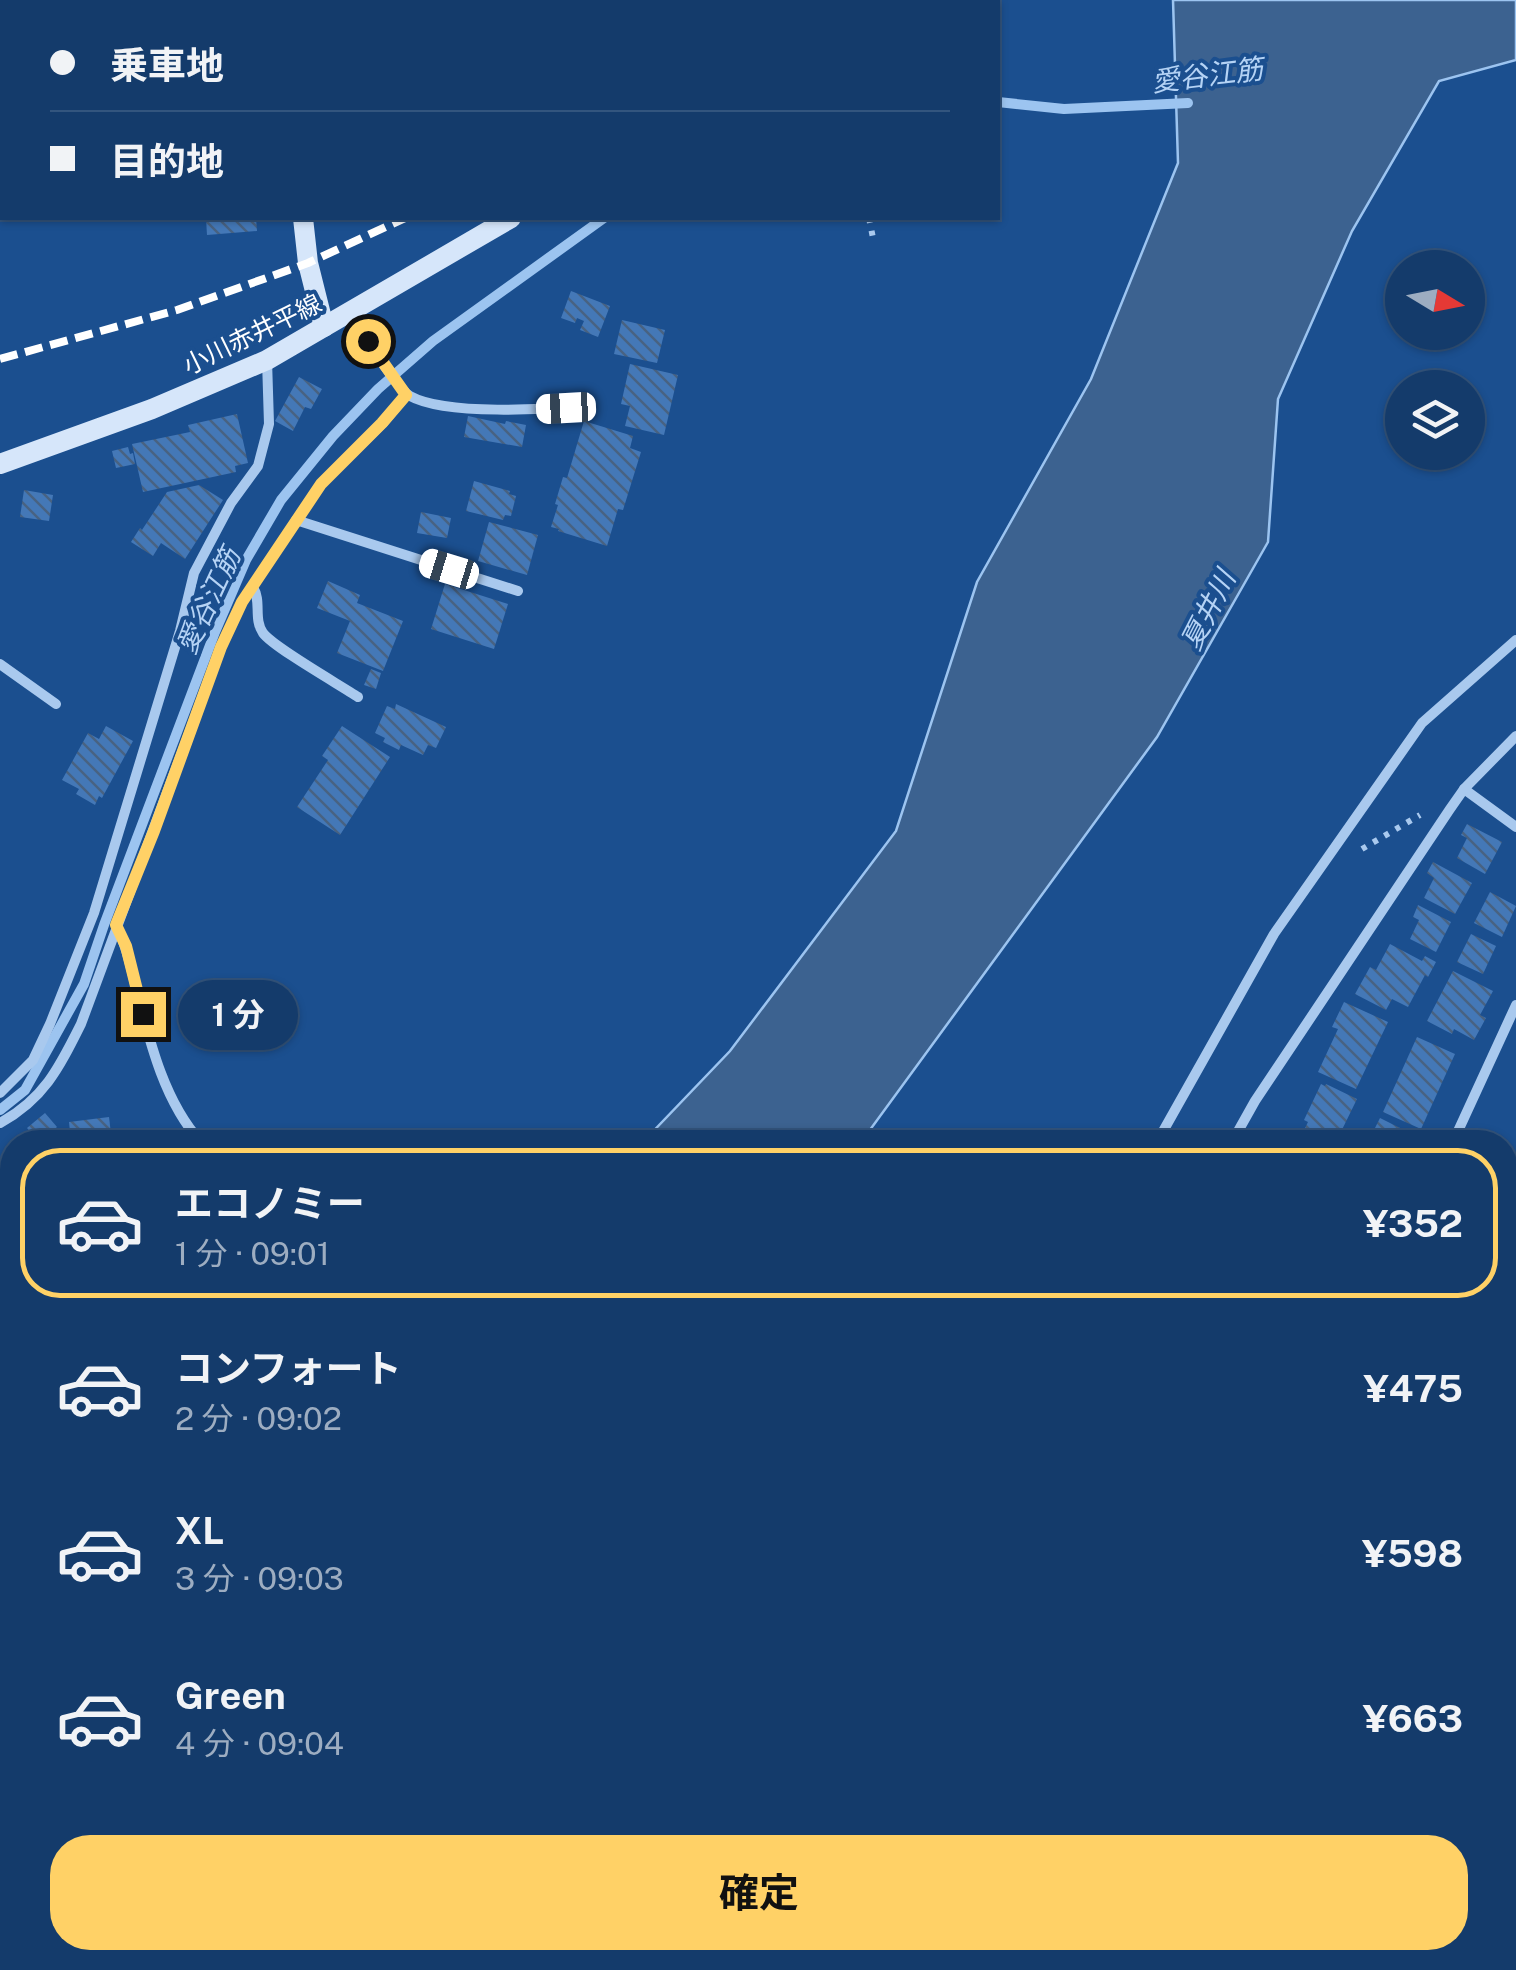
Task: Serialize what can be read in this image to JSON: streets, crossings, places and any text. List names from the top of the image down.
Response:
{
  "streets": {
    "main road": ["小川赤井平線"]
  },
  "water": ["愛谷江筋", "夏井川"],
  "north": "right",
  "page": {
    "banner": ["乗車地", "目的地"],
    "bubble": "1 分",
    "list": [
      {
        "name": "エコノミー",
        "note": "1 分 · 09:01",
        "value": "¥352"
      },
      {
        "name": "コンフォート",
        "note": "2 分 · 09:02",
        "value": "¥475"
      },
      {
        "name": "XL",
        "note": "3 分 · 09:03",
        "value": "¥598"
      },
      {
        "name": "Green",
        "note": "4 分 · 09:04",
        "value": "¥663"
      }
    ],
    "buttons": "確定"
  }
}
